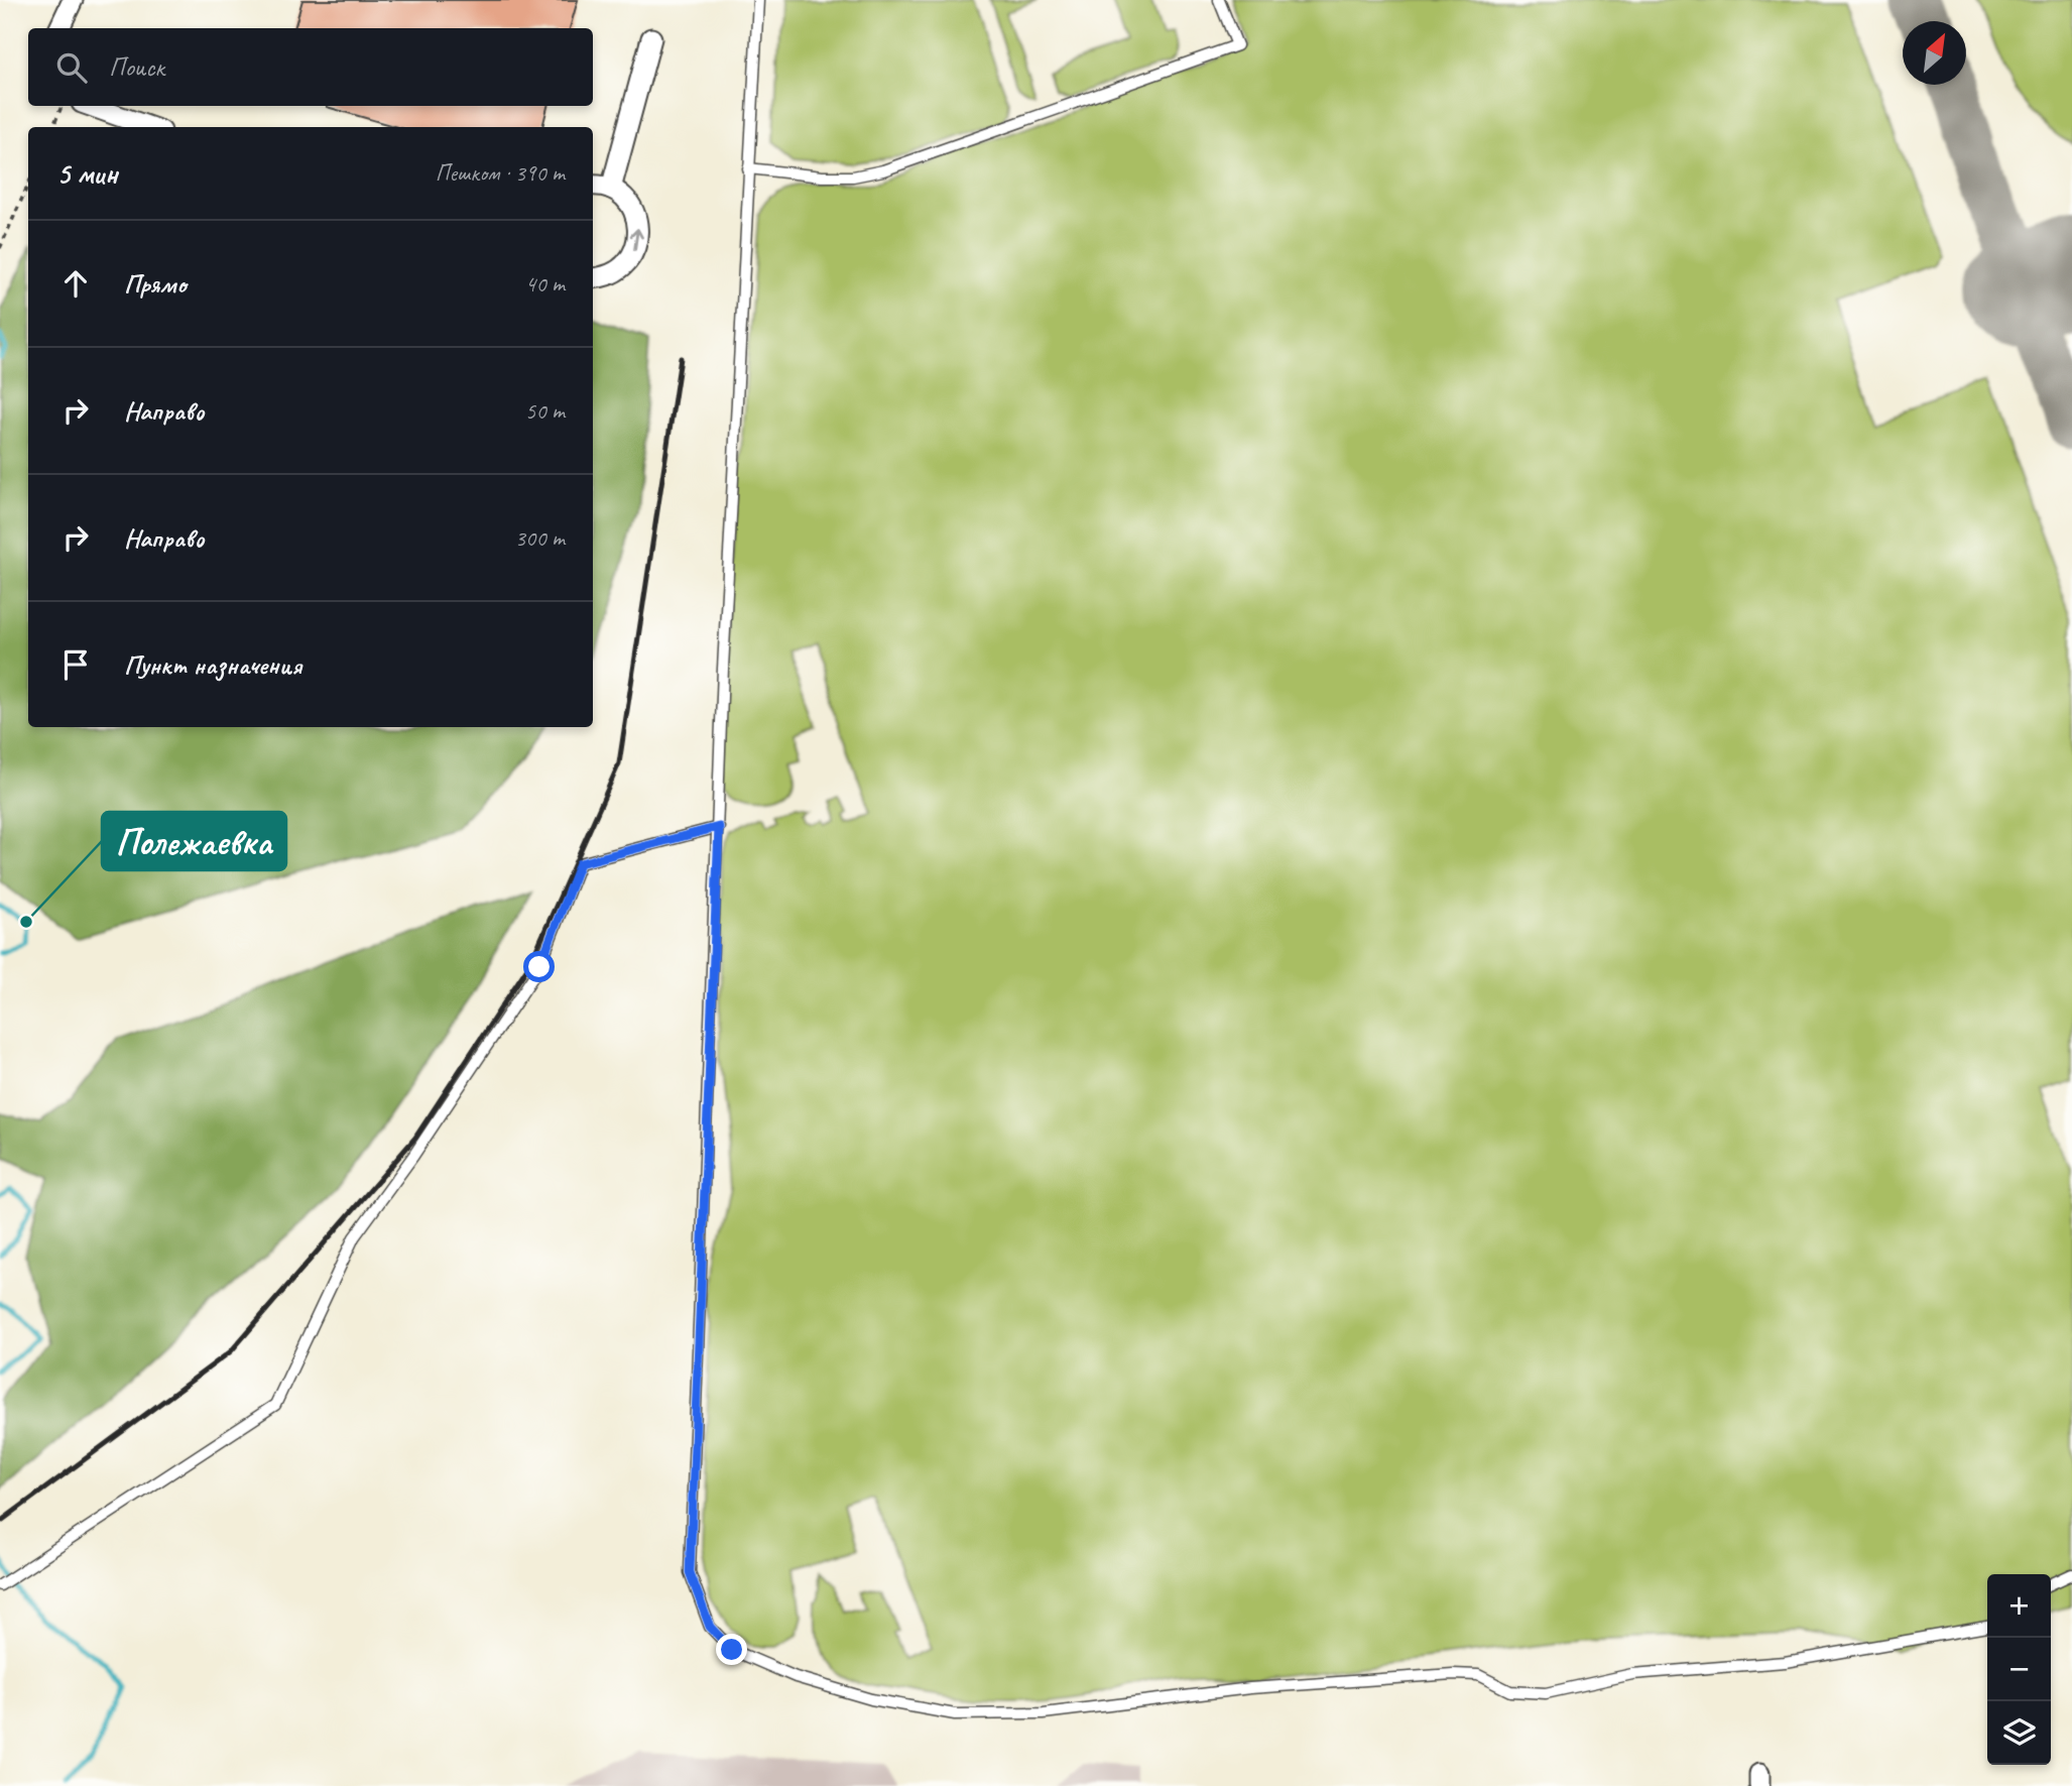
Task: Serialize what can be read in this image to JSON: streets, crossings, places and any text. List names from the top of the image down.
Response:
{
  "places": ["Полежаевка"],
  "north": "top right",
  "page": {
    "search": "Поиск",
    "heading": ["5 мин", "Пешком · 390 m"],
    "list": [
      ["Прямо", "40 m"],
      ["Направо", "50 m"],
      ["Направо", "300 m"],
      "Пункт назначения"
    ],
    "map_buttons": ["+", "−"]
  }
}
